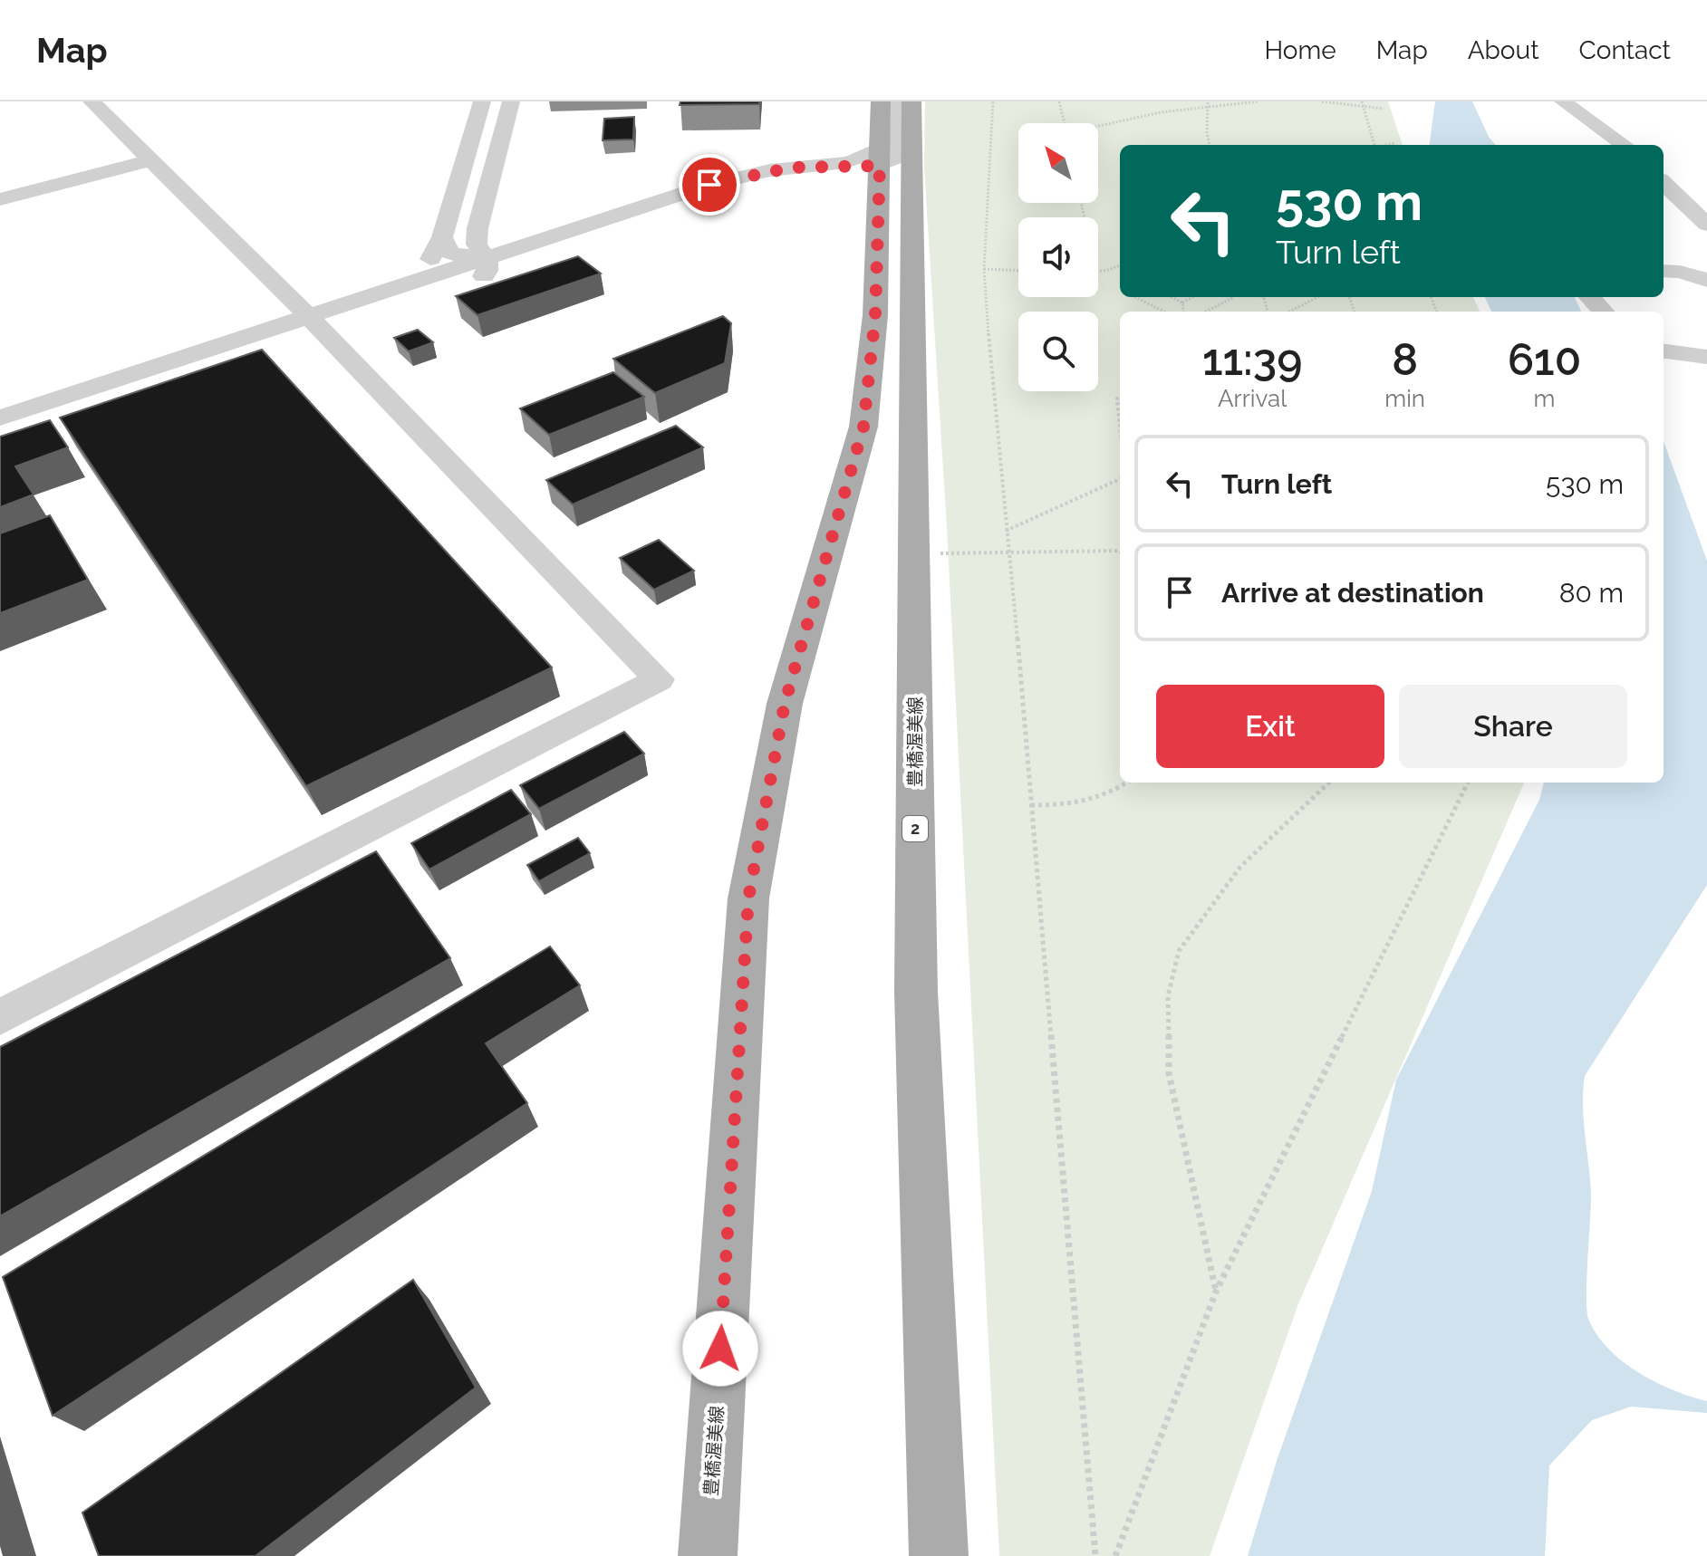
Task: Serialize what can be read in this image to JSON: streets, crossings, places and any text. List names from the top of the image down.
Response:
{
  "streets": {
    "main road": ["豊橋渥美線", "2"]
  },
  "north": "top left",
  "page": {
    "header": "Map",
    "nav": [
      "Home",
      "Map",
      "About",
      "Contact"
    ],
    "turn": ["530 m", "Turn left"],
    "eta": [
      "11:39",
      "Arrival",
      "8",
      "min",
      "610",
      "m"
    ],
    "list": [
      {
        "name": "Turn left",
        "value": "530 m"
      },
      {
        "name": "Arrive at destination",
        "value": "80 m"
      }
    ],
    "buttons": ["Exit", "Share"]
  }
}
